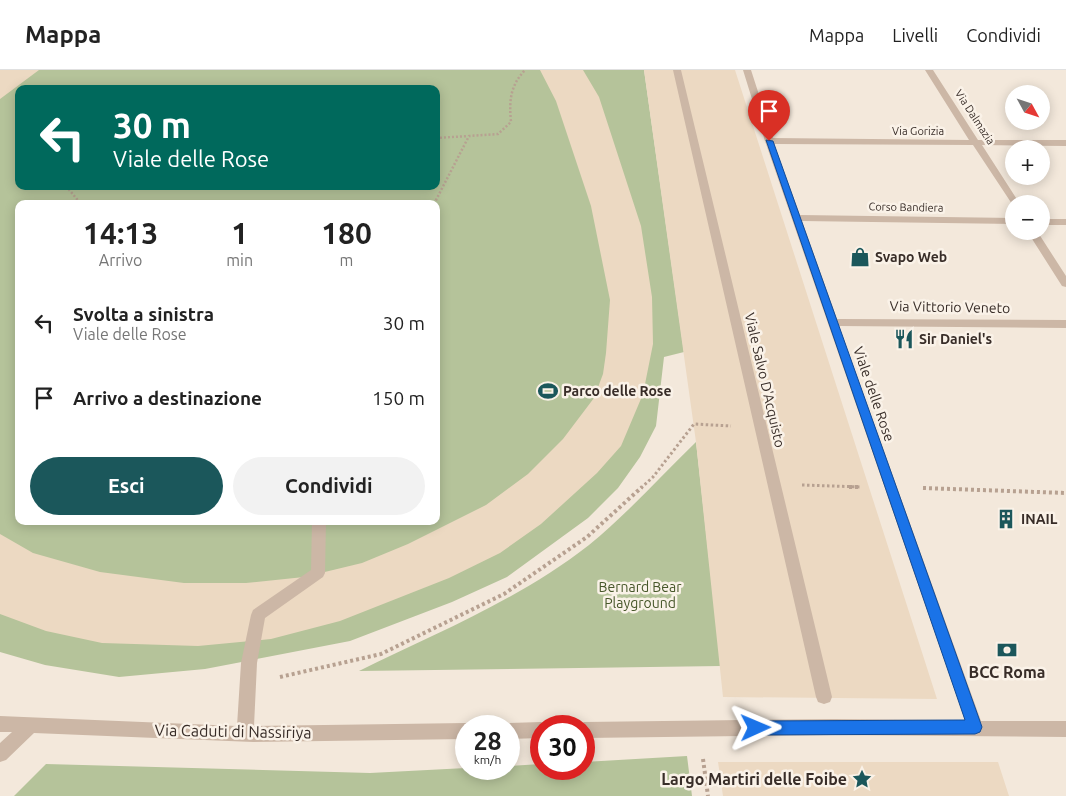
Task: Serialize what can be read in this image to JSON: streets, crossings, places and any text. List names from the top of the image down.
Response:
{
  "streets": {
    "street": [
      "Via Dalmazia",
      "Via Gorizia",
      "Corso Bandiera",
      "Via Vittorio Veneto",
      "Viale Salvo D'Acquisto",
      "Viale delle Rose",
      "Via Caduti di Nassiriya"
    ]
  },
  "crossings": [
    ["Via Dalmazia", "Via Gorizia"],
    ["Via Gorizia", "Viale delle Rose"],
    ["Corso Bandiera", "Viale delle Rose"],
    ["Via Vittorio Veneto", "Viale delle Rose"]
  ],
  "parks": ["Bernard Bear Playground"],
  "places": {
    "shop": ["Svapo Web"],
    "restaurant": ["Sir Daniel's"],
    "sports": ["Parco delle Rose"],
    "building": ["INAIL"],
    "bank": ["BCC Roma"],
    "place": ["Largo Martiri delle Foibe"]
  },
  "north": "bottom right",
  "page": {
    "header": "Mappa",
    "nav": ["Mappa", "Livelli", "Condividi"],
    "map_buttons": ["+", "−"],
    "turn": ["30 m", "Viale delle Rose"],
    "eta": [
      "14:13",
      "Arrivo",
      "1",
      "min",
      "180",
      "m"
    ],
    "list": [
      {
        "name": "Svolta a sinistra",
        "note": "Viale delle Rose",
        "value": "30 m"
      },
      {
        "name": "Arrivo a destinazione",
        "value": "150 m"
      }
    ],
    "buttons": ["Esci", "Condividi"],
    "speed": "28 km/h",
    "limit": "30"
  }
}
